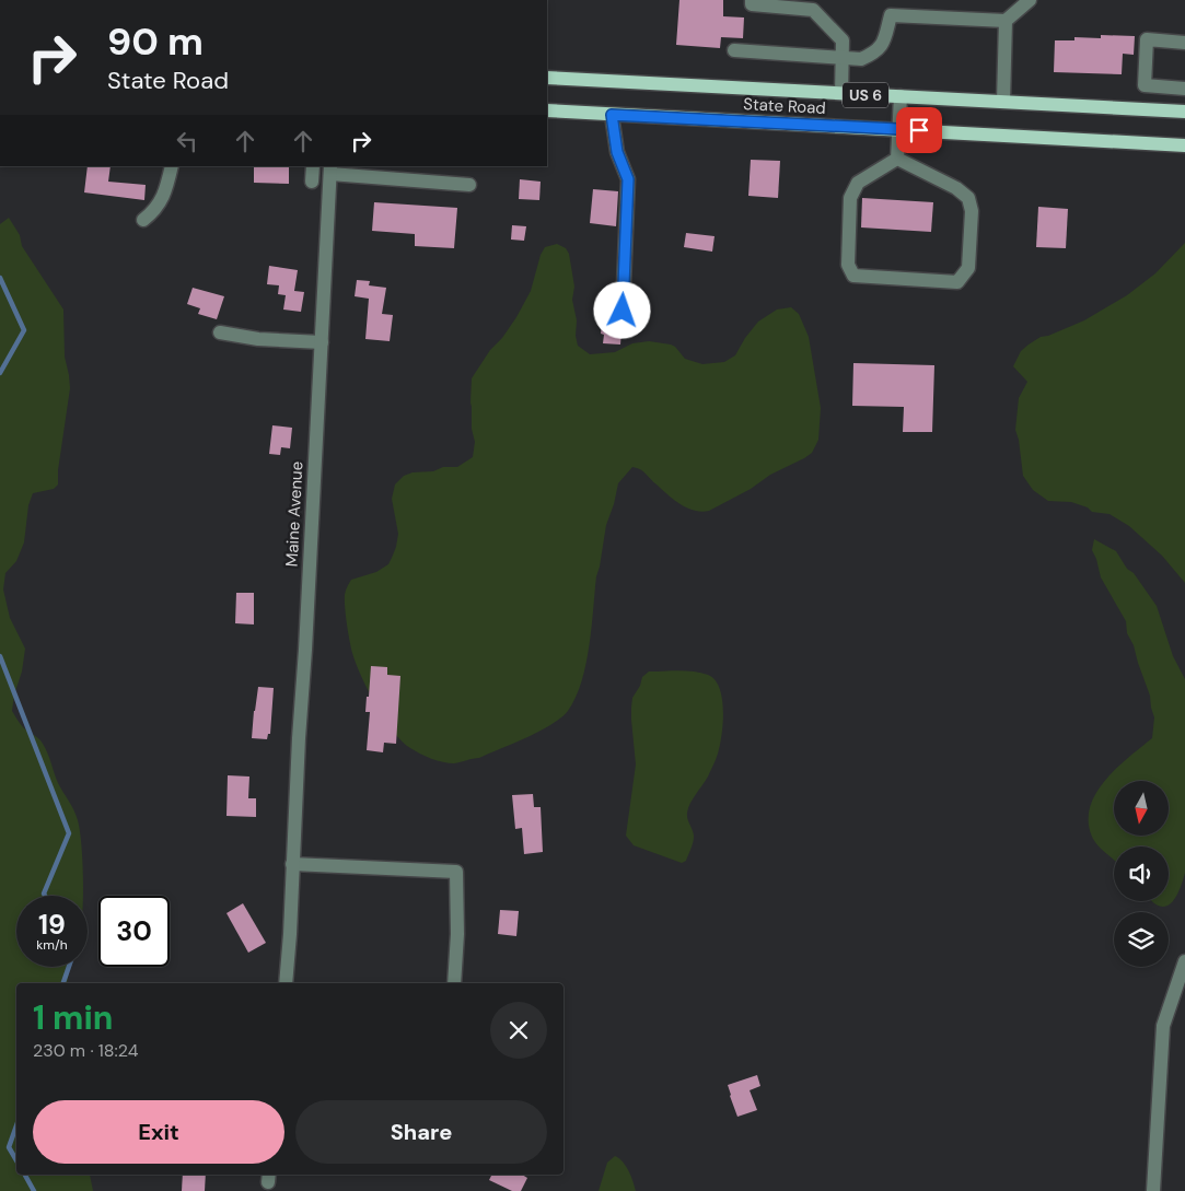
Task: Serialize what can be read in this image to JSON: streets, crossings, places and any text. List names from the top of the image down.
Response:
{
  "streets": {
    "main road": ["US 6", "State Road"],
    "street": ["Maine Avenue"]
  },
  "north": "bottom",
  "page": {
    "turn": ["90 m", "State Road"],
    "speed": "19 km/h",
    "limit": "30",
    "heading": ["1 min", "230 m · 18:24"],
    "buttons": ["Exit", "Share"]
  }
}
